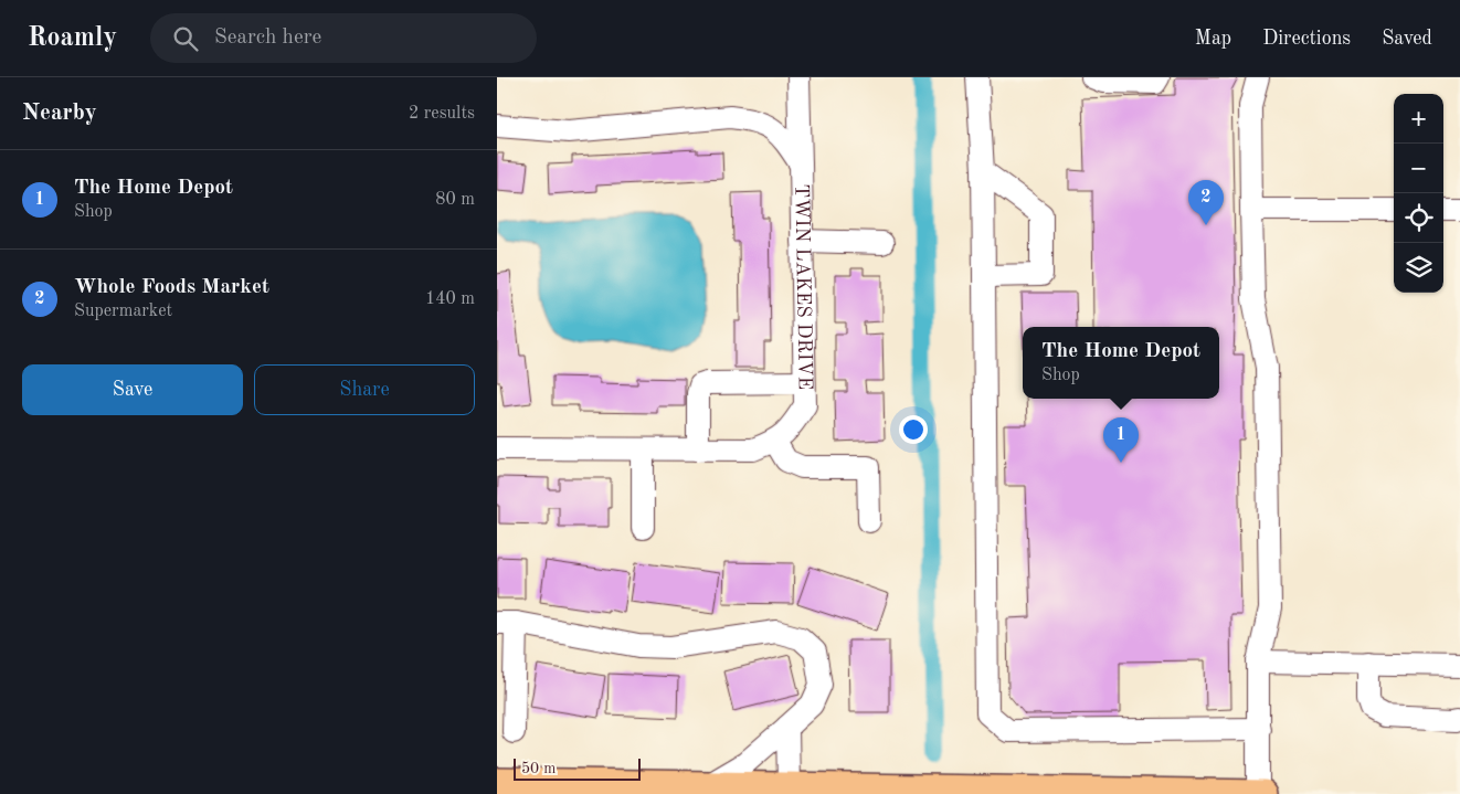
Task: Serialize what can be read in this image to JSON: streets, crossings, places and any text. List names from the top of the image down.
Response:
{
  "streets": {
    "street": ["TWIN LAKES DRIVE"]
  },
  "scale_bar": "50 m",
  "page": {
    "header": "Roamly",
    "search": "Search here",
    "nav": ["Map", "Directions", "Saved"],
    "heading": ["Nearby", "2 results"],
    "map_buttons": ["+", "−"],
    "list": [
      {
        "mark": "1",
        "name": "The Home Depot",
        "note": "Shop",
        "value": "80 m"
      },
      {
        "mark": "2",
        "name": "Whole Foods Market",
        "note": "Supermarket",
        "value": "140 m"
      }
    ],
    "pins": ["2", "1"],
    "popup": ["The Home Depot", "Shop"],
    "buttons": ["Save", "Share"],
    "scale": "50 m"
  }
}
